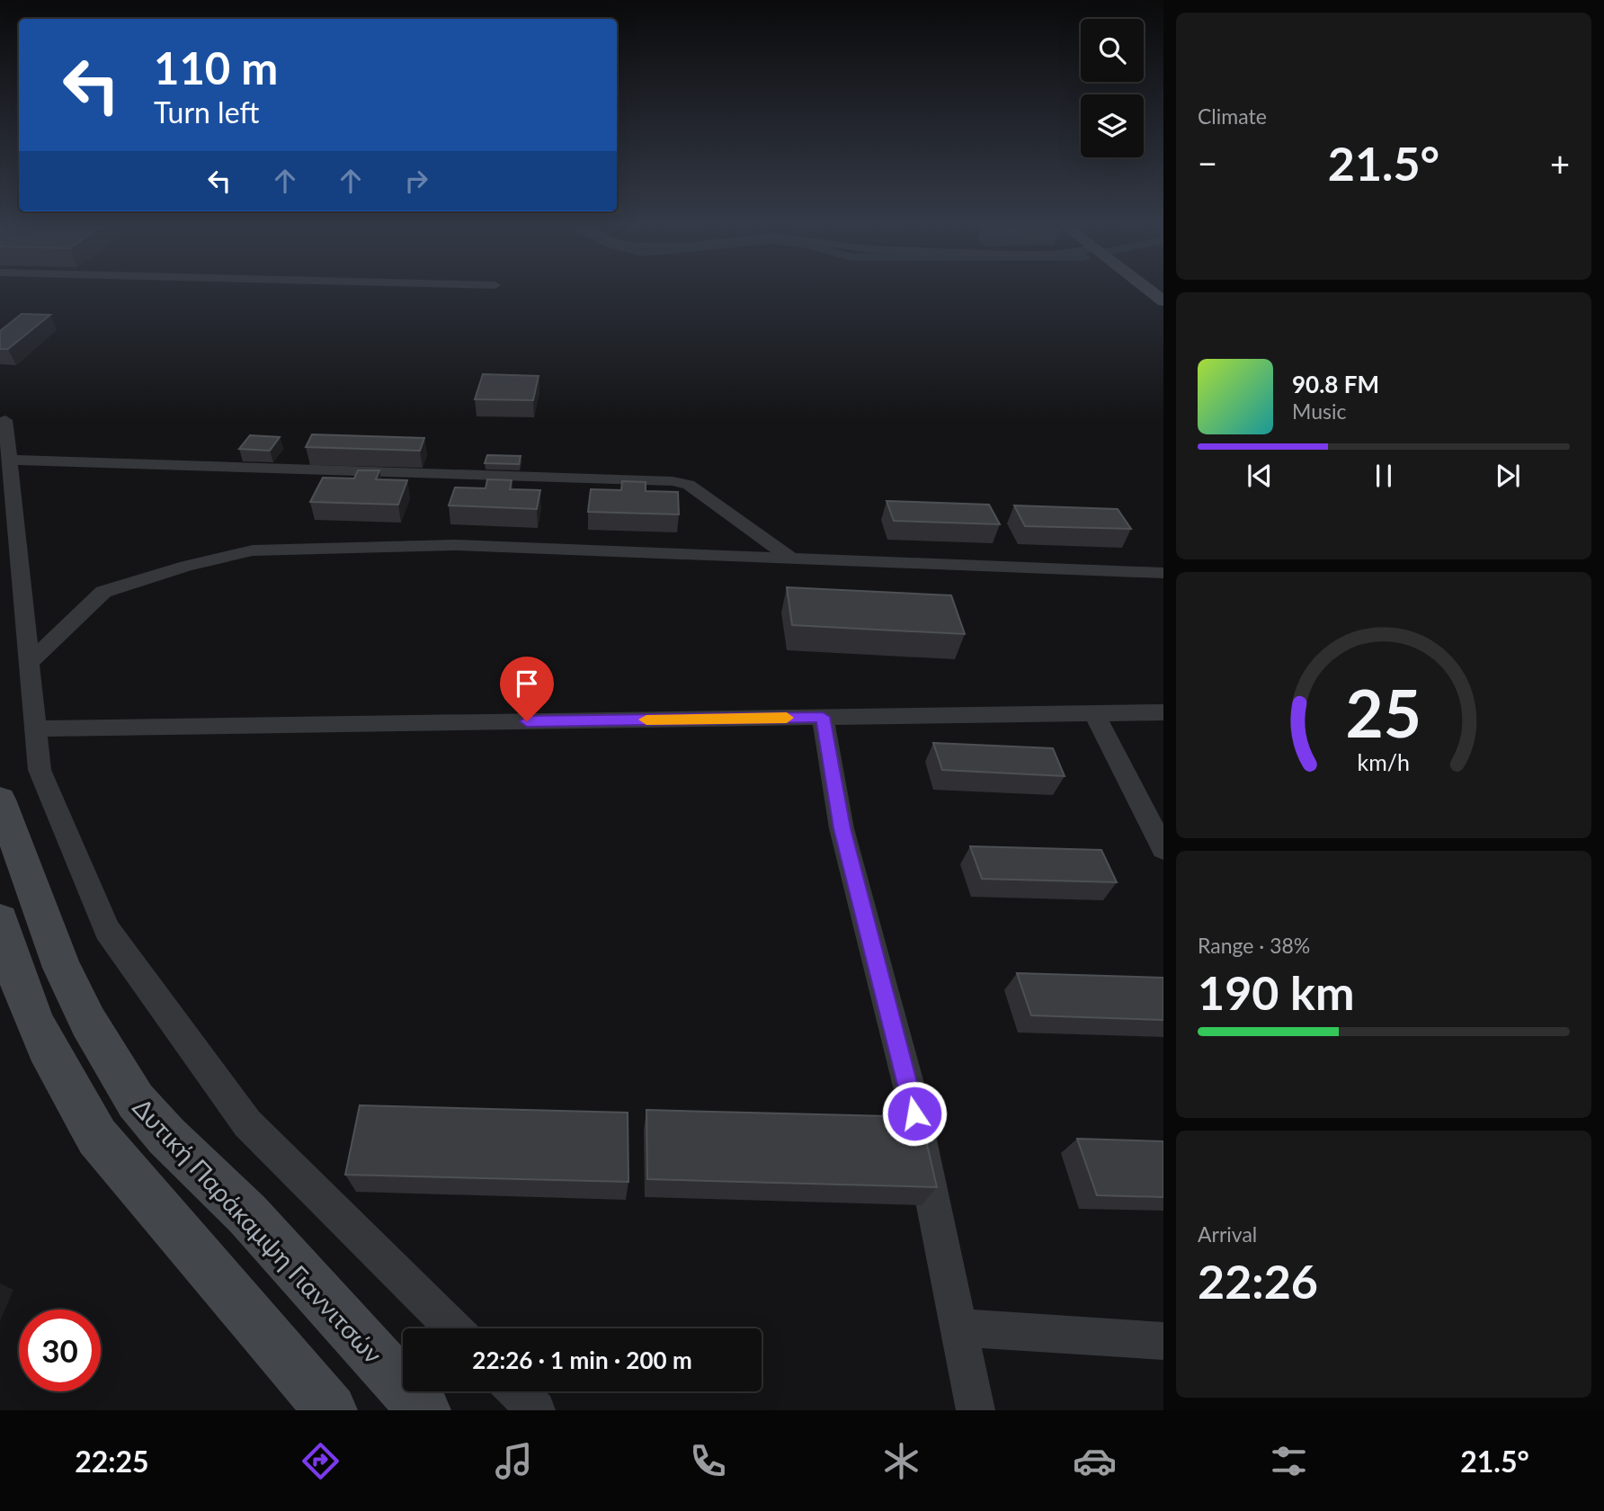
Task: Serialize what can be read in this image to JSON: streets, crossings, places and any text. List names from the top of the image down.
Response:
{
  "streets": {
    "main road": ["Δυτική Παράκαμψη Γιαννιτσών"]
  },
  "page": {
    "tile": [
      "Climate",
      ["Range · 38%", "190 km"],
      ["Arrival", "22:26"]
    ],
    "turn": ["110 m", "Turn left"],
    "heat": ["−", "21.5°", "+"],
    "song": ["90.8 FM", "Music"],
    "limit": "30",
    "trip": "22:26 · 1 min · 200 m",
    "tabs": ["22:25", "21.5°"],
    "gauge": ["25", "km/h"]
  }
}
